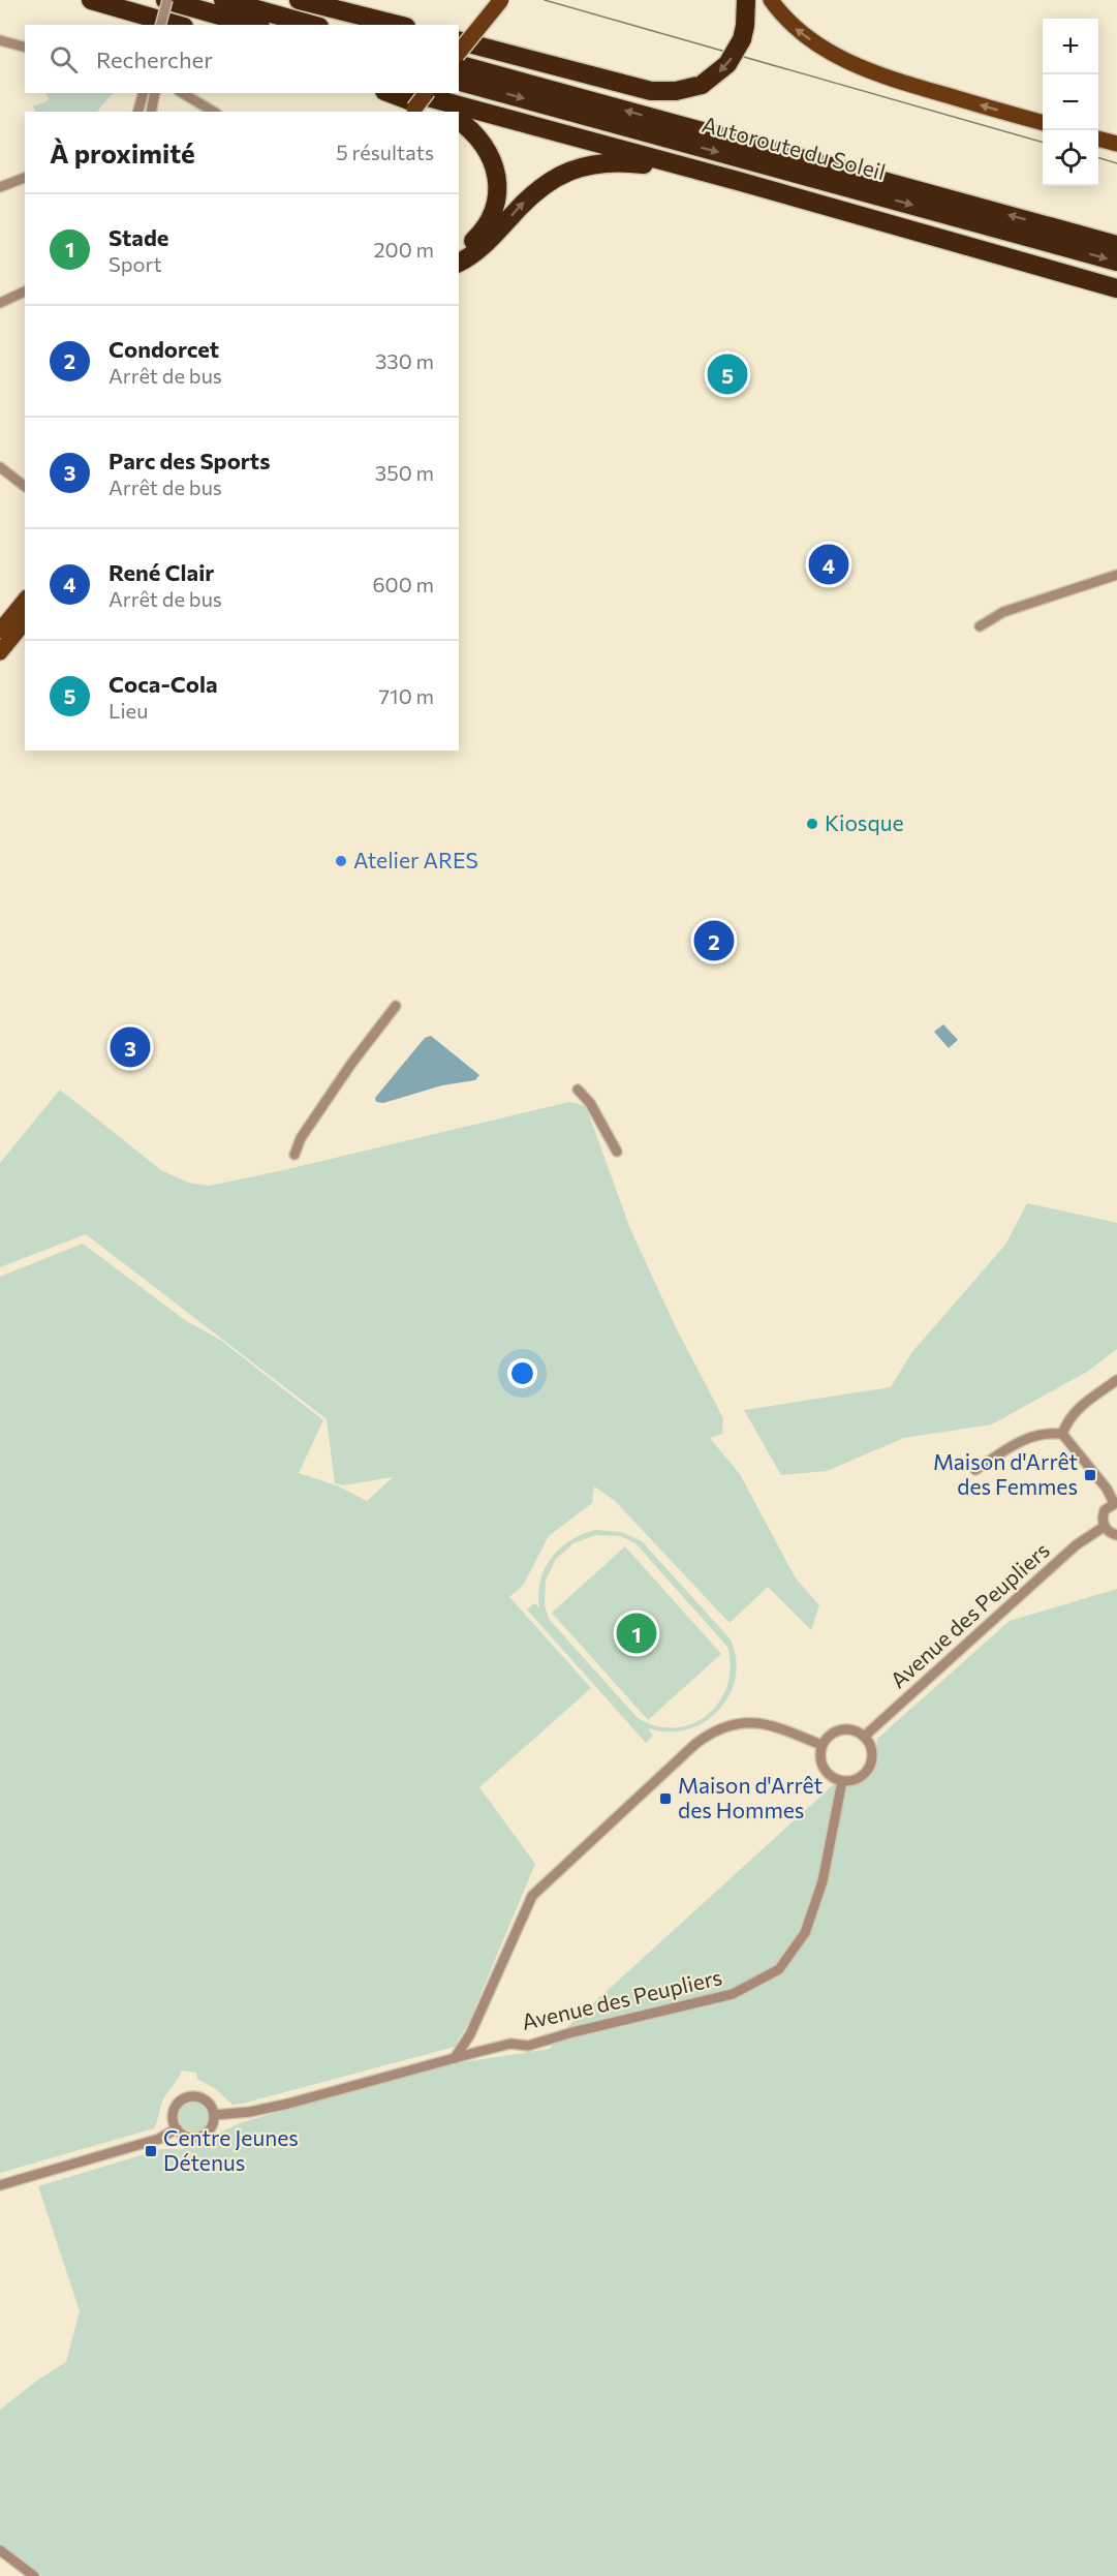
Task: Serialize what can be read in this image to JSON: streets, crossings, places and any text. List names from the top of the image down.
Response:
{
  "streets": {
    "highway": ["Autoroute du Soleil"],
    "street": ["Avenue des Peupliers"]
  },
  "places": {
    "other": ["Kiosque", "Atelier ARES"],
    "transit": ["Maison d'Arrêt des Femmes", "Maison d'Arrêt des Hommes", "Centre Jeunes Détenus"]
  },
  "page": {
    "map_buttons": ["+", "−"],
    "search": "Rechercher",
    "heading": ["À proximité", "5 résultats"],
    "list": [
      {
        "mark": "1",
        "name": "Stade",
        "note": "Sport",
        "value": "200 m"
      },
      {
        "mark": "2",
        "name": "Condorcet",
        "note": "Arrêt de bus",
        "value": "330 m"
      },
      {
        "mark": "3",
        "name": "Parc des Sports",
        "note": "Arrêt de bus",
        "value": "350 m"
      },
      {
        "mark": "4",
        "name": "René Clair",
        "note": "Arrêt de bus",
        "value": "600 m"
      },
      {
        "mark": "5",
        "name": "Coca-Cola",
        "note": "Lieu",
        "value": "710 m"
      }
    ],
    "pins": [
      "5",
      "4",
      "2",
      "3",
      "1"
    ]
  }
}
